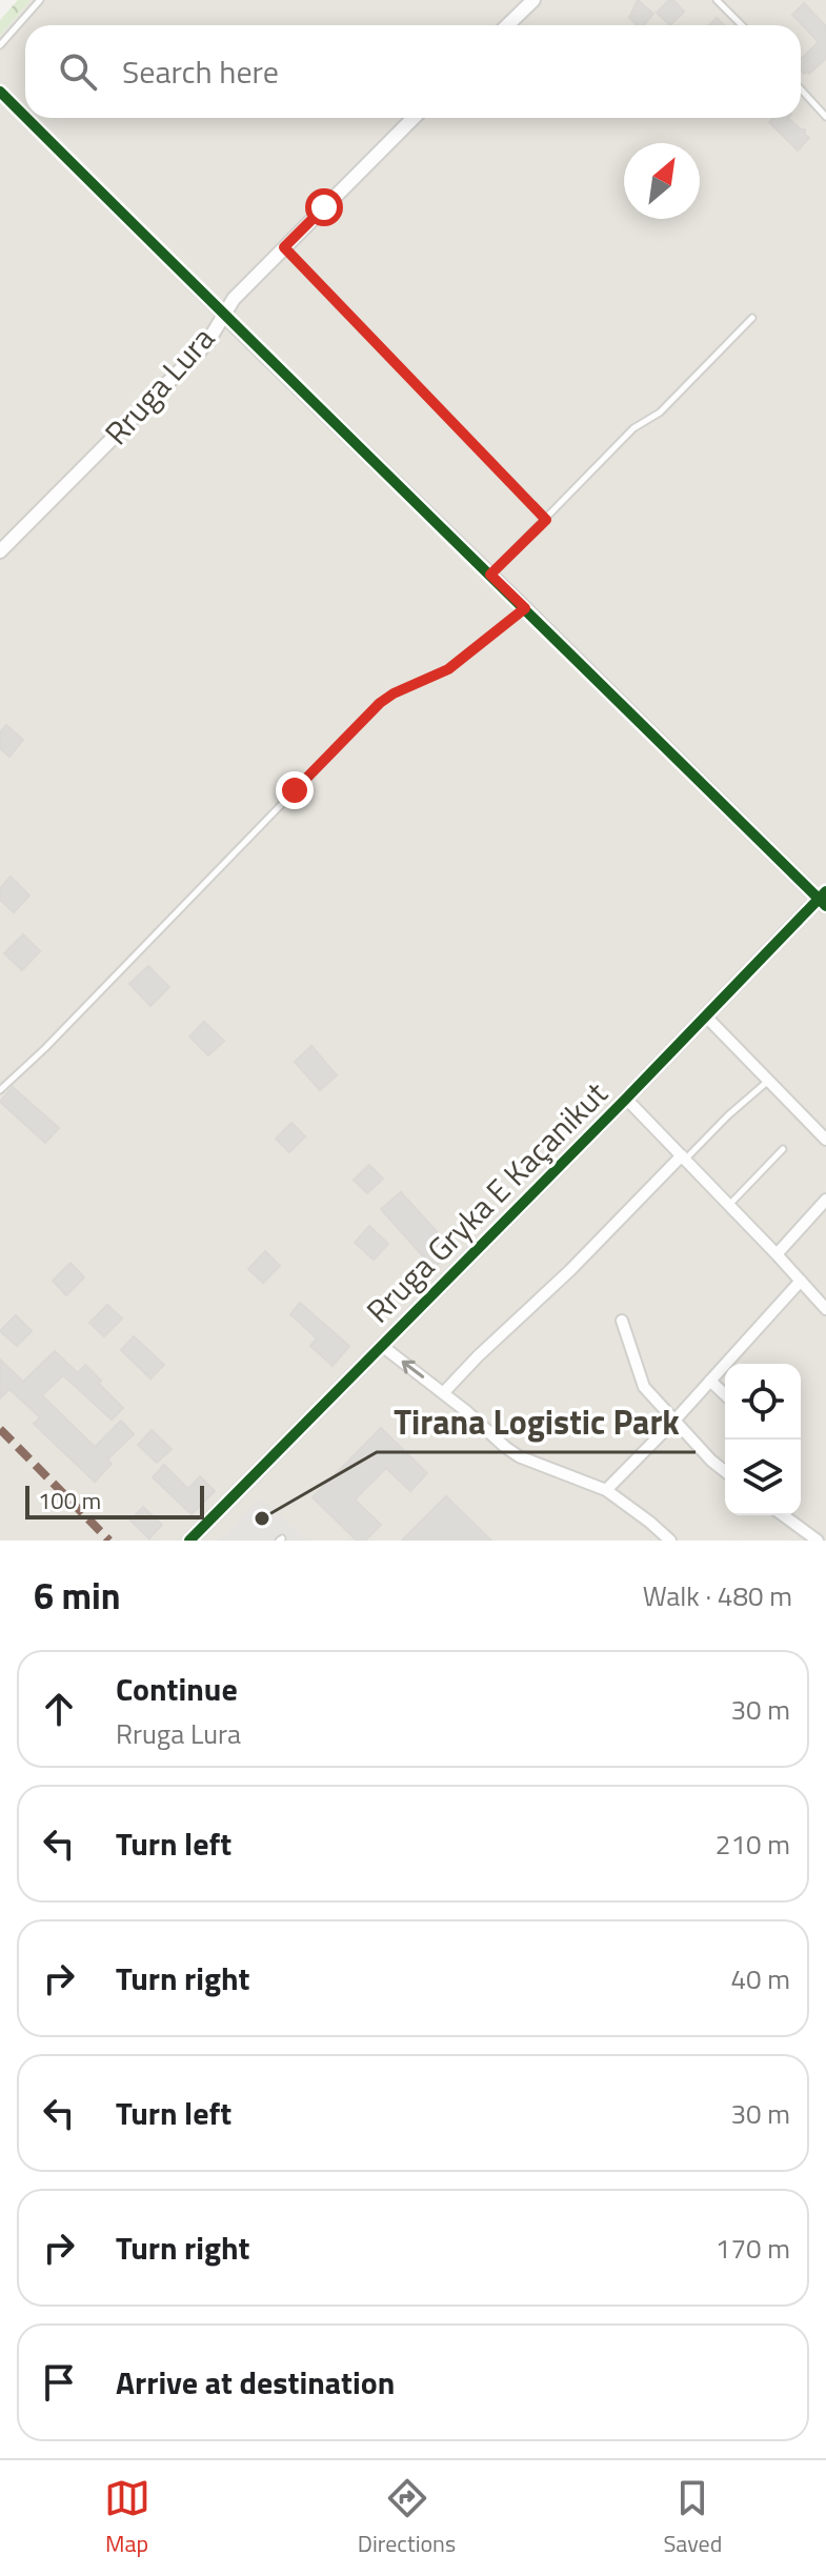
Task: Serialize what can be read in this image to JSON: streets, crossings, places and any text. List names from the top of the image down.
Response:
{
  "streets": {
    "street": ["Rruga Lura", "Rruga Gryka E Kaçanikut"]
  },
  "places": ["Tirana Logistic Park"],
  "scale_bar": "100 m",
  "north": "top right",
  "page": {
    "search": "Search here",
    "scale": "100 m",
    "heading": ["6 min", "Walk · 480 m"],
    "list": [
      ["Continue", "Rruga Lura", "30 m"],
      ["Turn left", "210 m"],
      ["Turn right", "40 m"],
      ["Turn left", "30 m"],
      ["Turn right", "170 m"],
      "Arrive at destination"
    ],
    "nav": ["Map", "Directions", "Saved"]
  }
}
